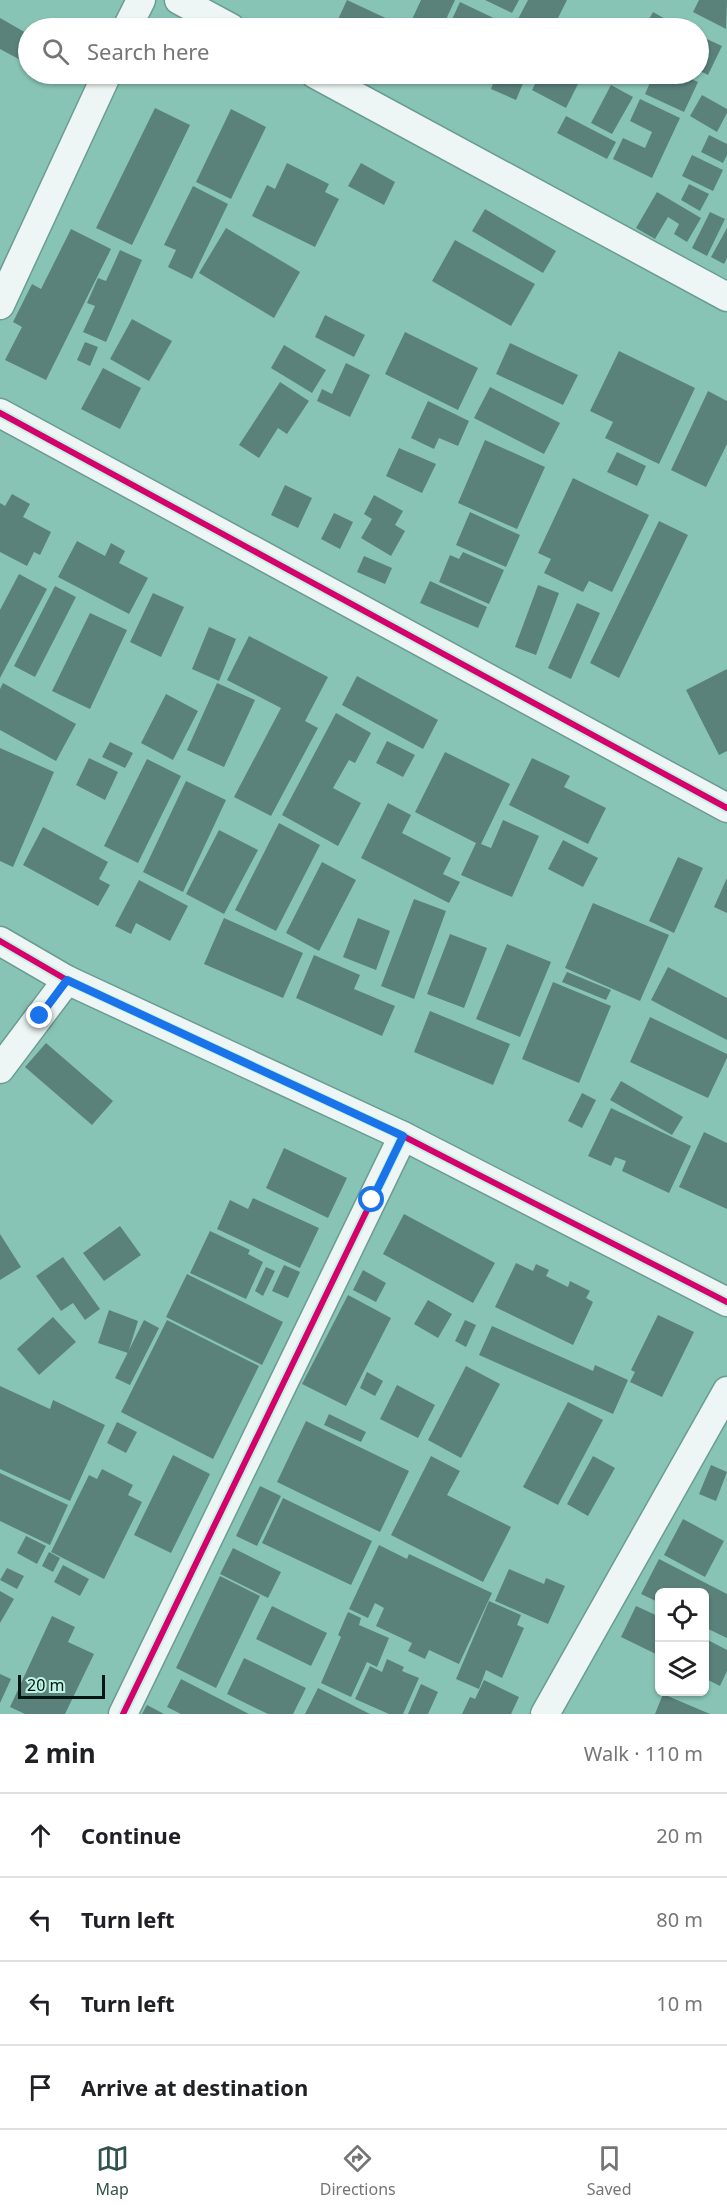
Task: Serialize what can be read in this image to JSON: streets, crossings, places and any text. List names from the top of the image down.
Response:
{
  "scale_bar": "20 m",
  "page": {
    "search": "Search here",
    "scale": "20 m",
    "heading": ["2 min", "Walk · 110 m"],
    "list": [
      ["Continue", "20 m"],
      ["Turn left", "80 m"],
      ["Turn left", "10 m"],
      "Arrive at destination"
    ],
    "nav": ["Map", "Directions", "Saved"]
  }
}
